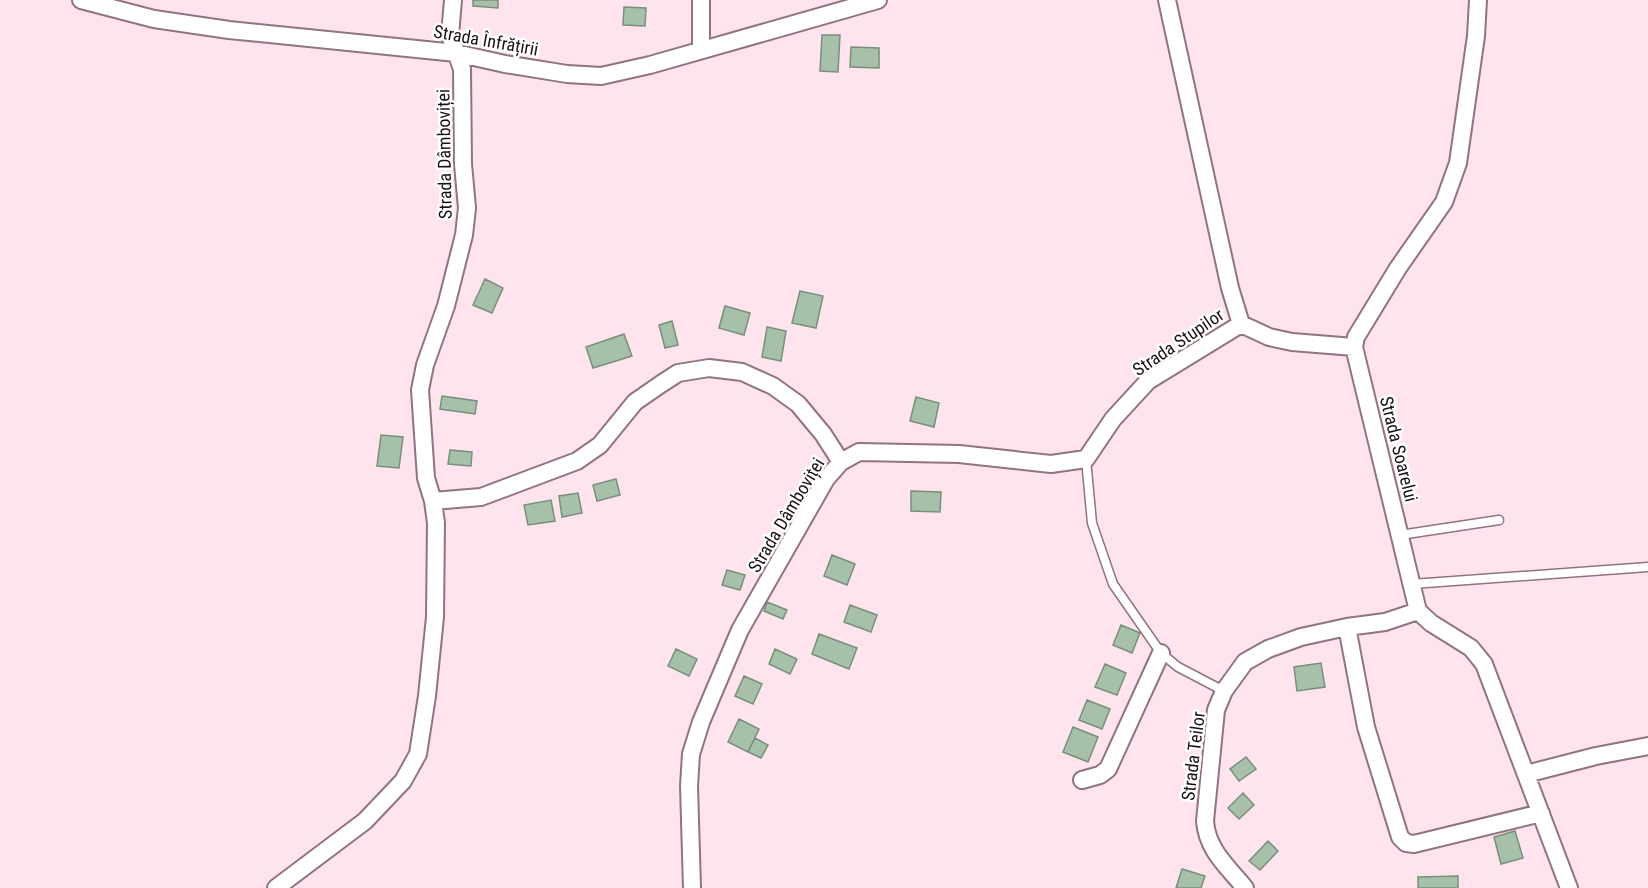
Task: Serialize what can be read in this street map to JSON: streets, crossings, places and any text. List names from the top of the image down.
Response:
{
  "streets": {
    "street": [
      "Strada Înfrățirii",
      "Strada Dâmboviței",
      "Strada Stupilor",
      "Strada Soarelui",
      "Strada Teilor"
    ]
  },
  "crossings": [
    ["Strada Înfrățirii", "Strada Dâmboviței"],
    ["Strada Soarelui", "Strada Teilor"]
  ]
}
